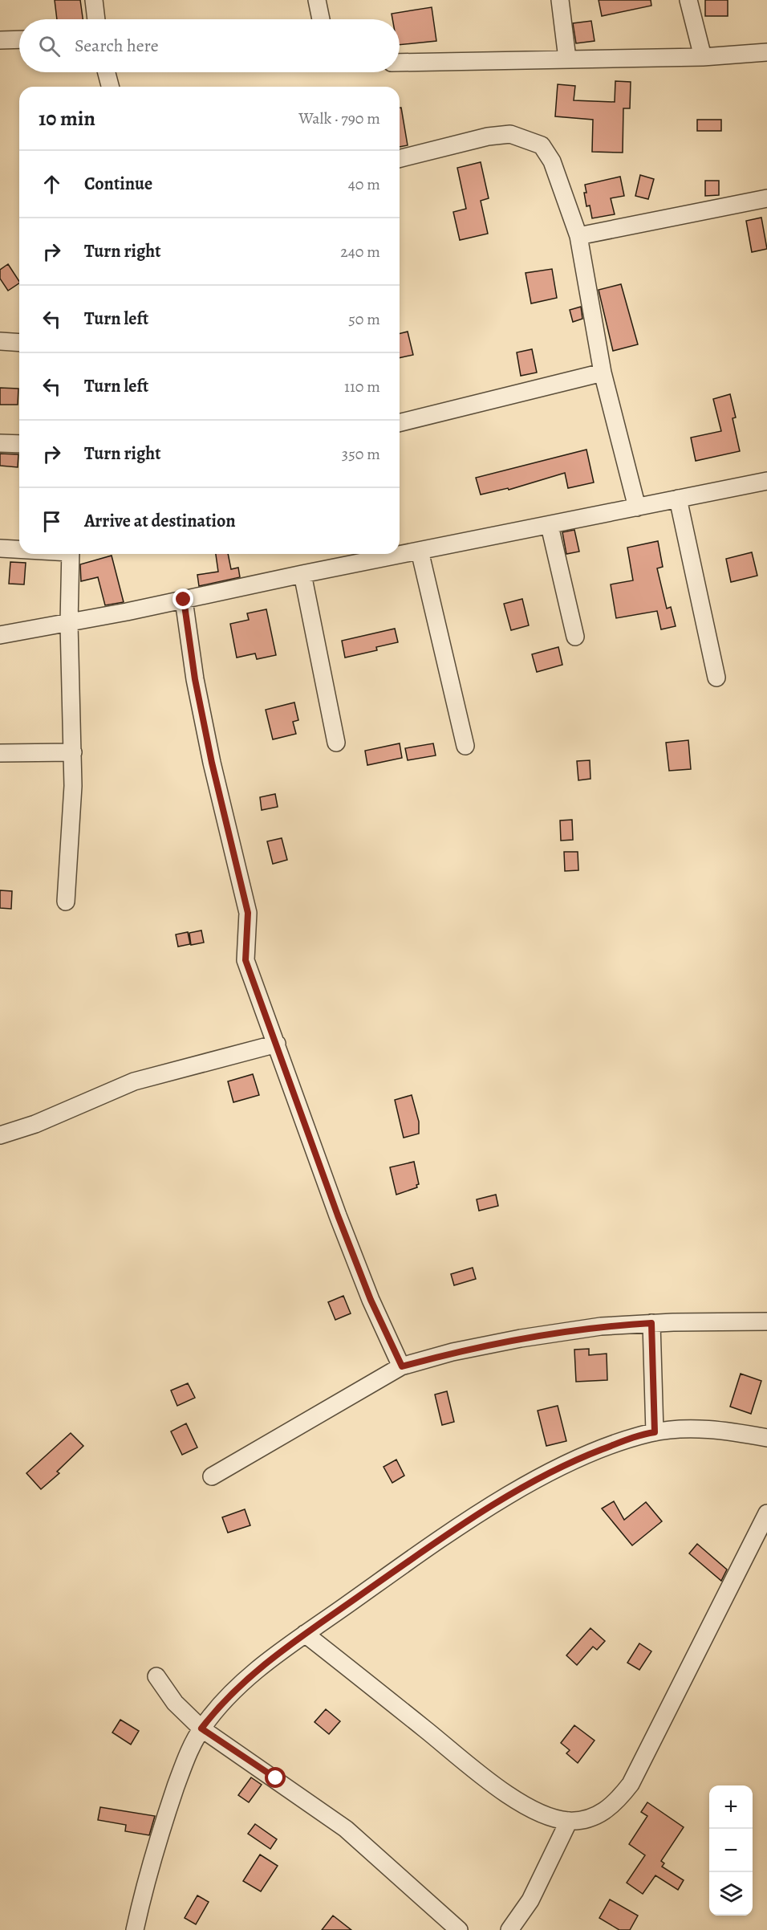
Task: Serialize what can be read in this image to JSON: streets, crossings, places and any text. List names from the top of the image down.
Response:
{
  "page": {
    "search": "Search here",
    "heading": ["10 min", "Walk · 790 m"],
    "list": [
      ["Continue", "40 m"],
      ["Turn right", "240 m"],
      ["Turn left", "50 m"],
      ["Turn left", "110 m"],
      ["Turn right", "350 m"],
      "Arrive at destination"
    ],
    "map_buttons": ["+", "−"]
  }
}
